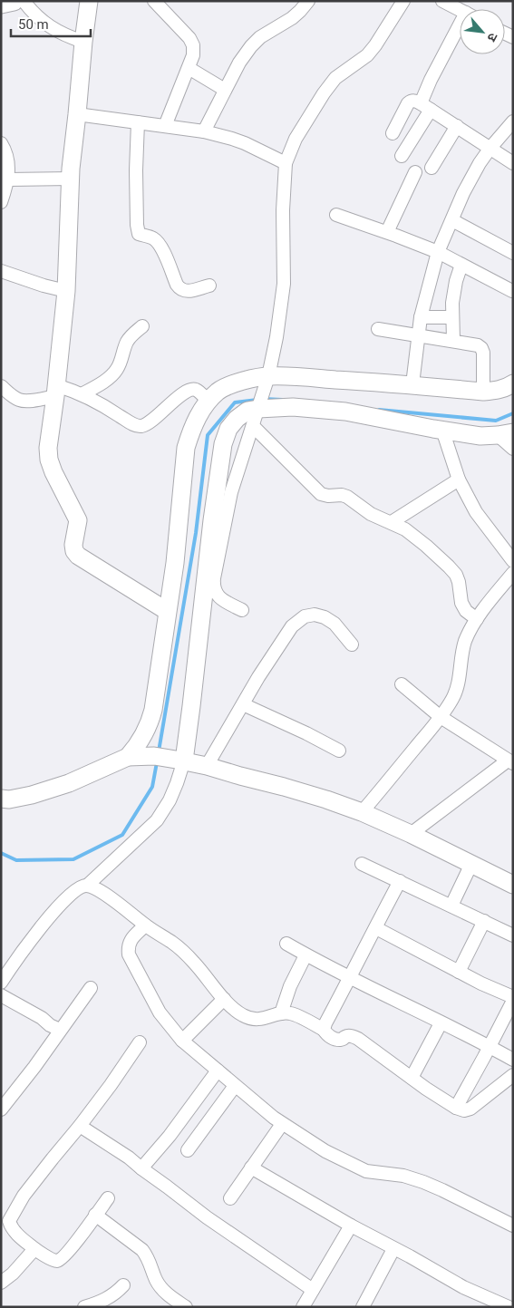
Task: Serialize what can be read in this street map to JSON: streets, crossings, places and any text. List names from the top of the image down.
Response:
{
  "scale_bar": "50 m",
  "north": "bottom right"
}
